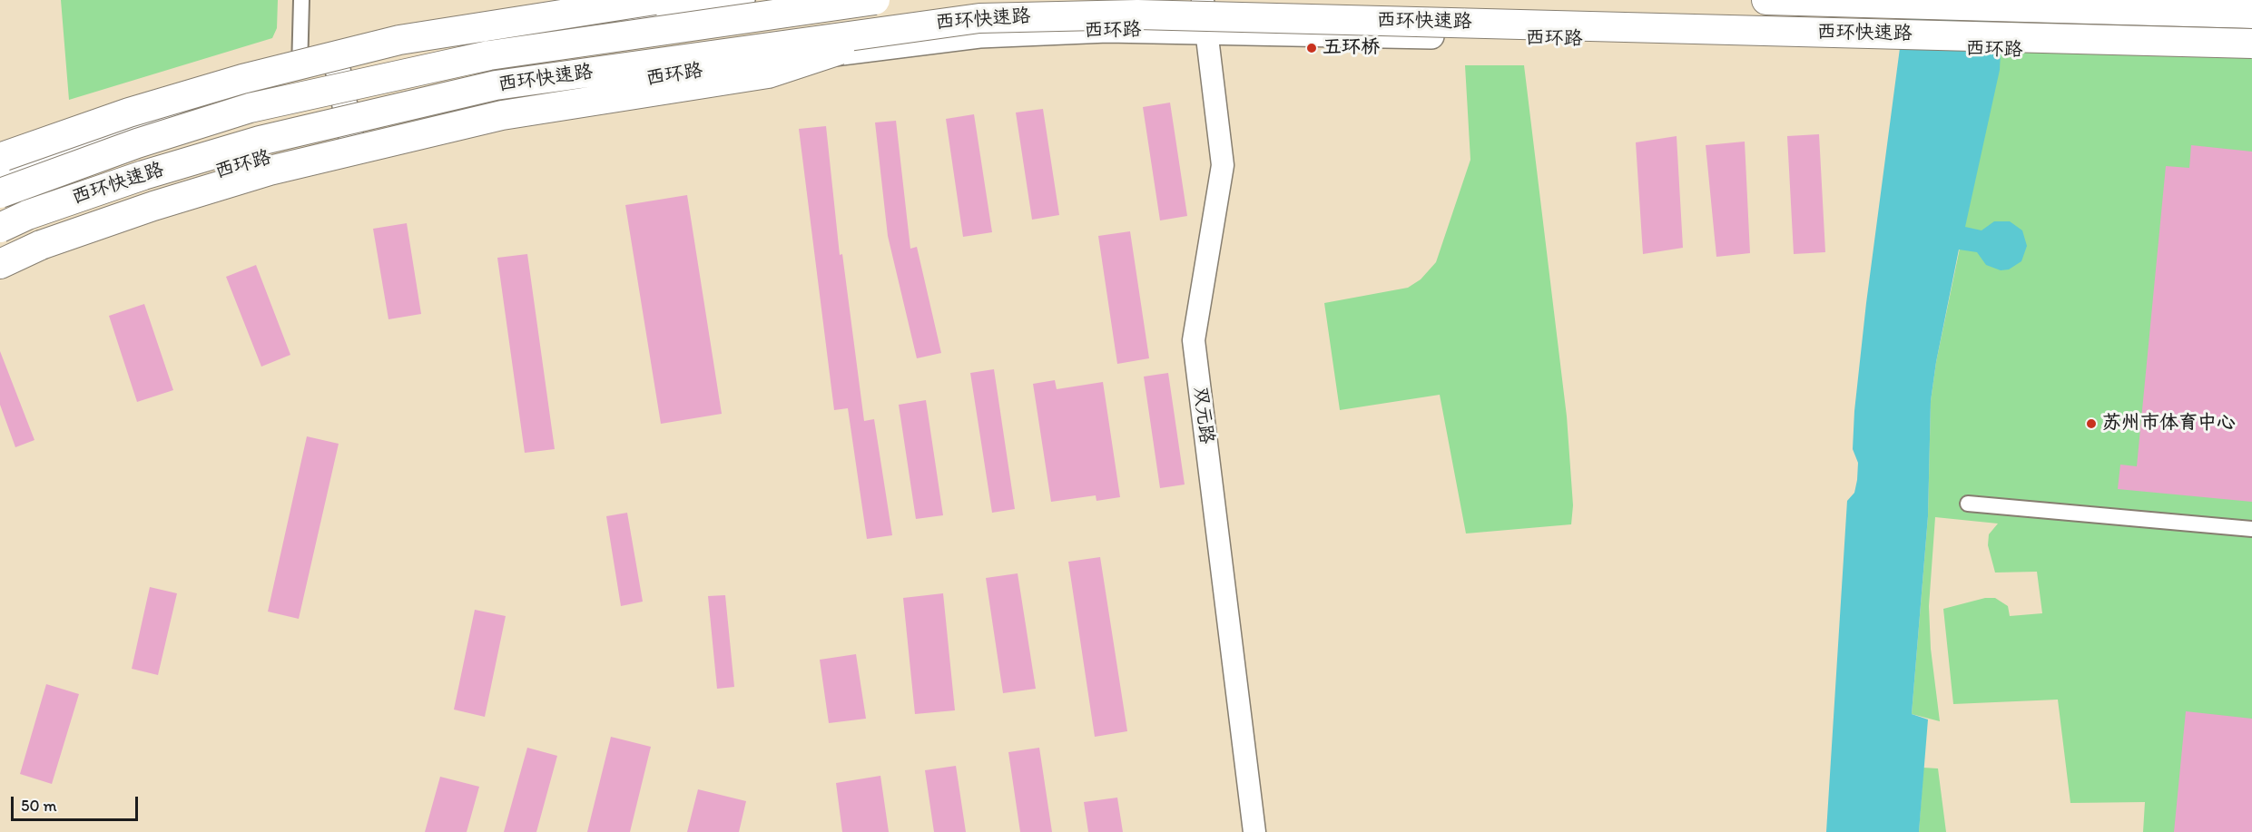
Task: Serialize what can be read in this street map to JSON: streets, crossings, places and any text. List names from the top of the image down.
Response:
{
  "streets": {
    "highway": ["西环快速路"],
    "main road": ["西环路"],
    "street": ["双元路"]
  },
  "crossings": [
    ["西环路", "双元路"]
  ],
  "places": ["五环桥", "苏州市体育中心"],
  "scale_bar": "50 m"
}
